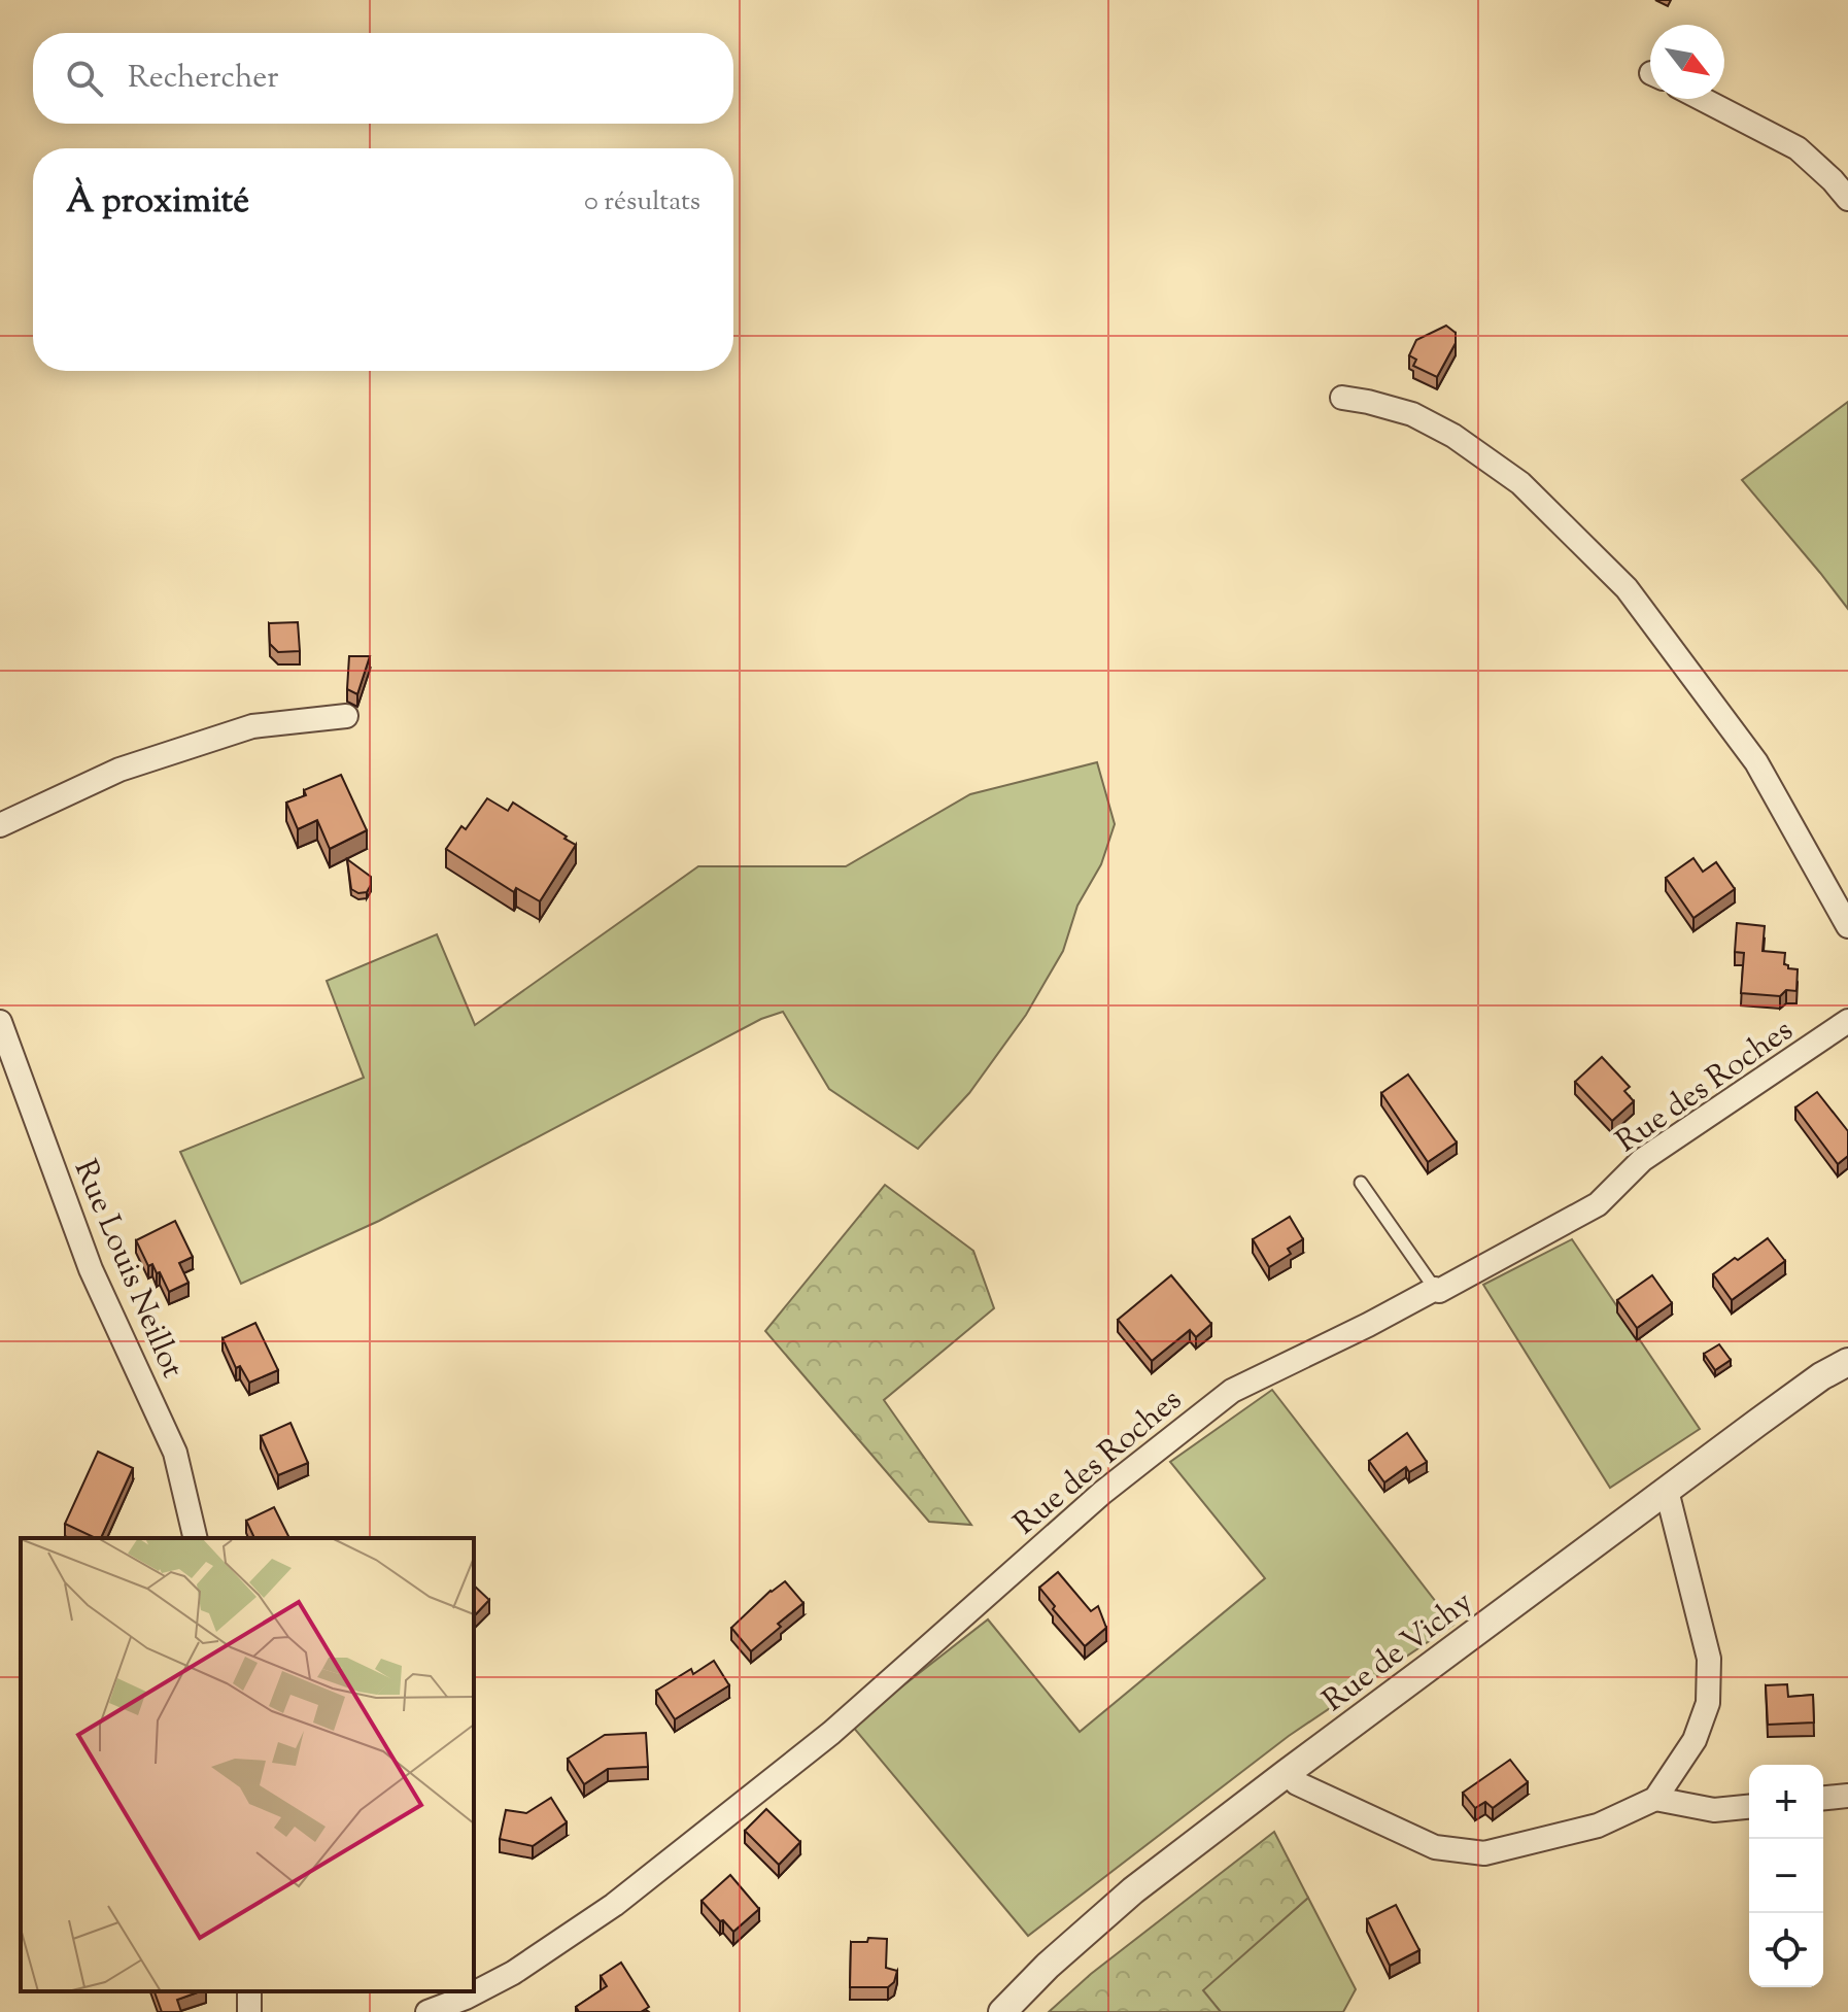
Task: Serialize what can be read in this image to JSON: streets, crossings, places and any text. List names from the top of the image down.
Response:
{
  "streets": {
    "street": ["Rue des Roches", "Rue Louis Neillot", "Rue de Vichy"]
  },
  "north": "bottom right",
  "page": {
    "search": "Rechercher",
    "heading": ["À proximité", "0 résultats"],
    "map_buttons": ["+", "−"]
  }
}
